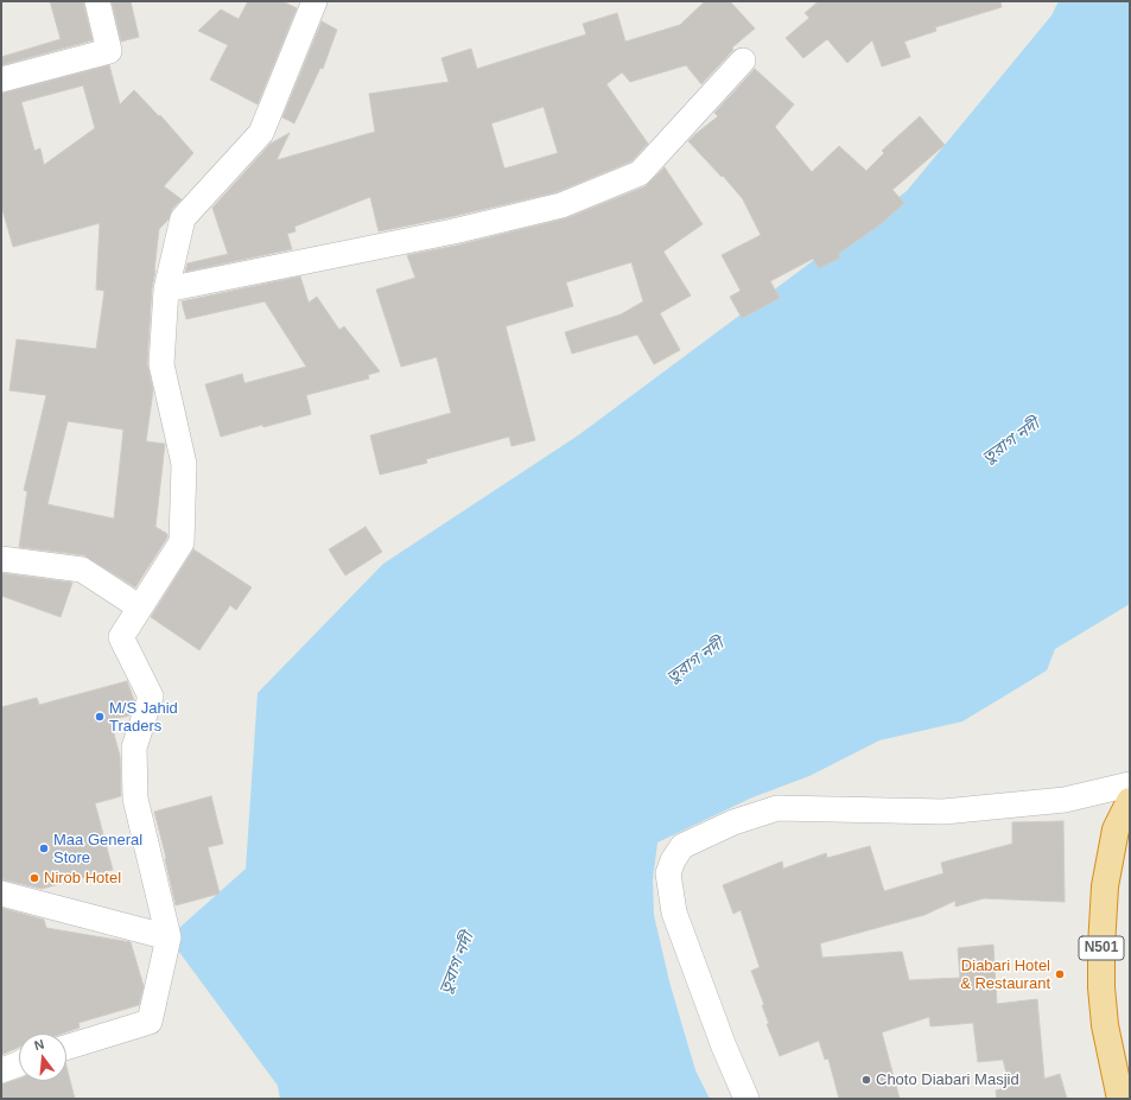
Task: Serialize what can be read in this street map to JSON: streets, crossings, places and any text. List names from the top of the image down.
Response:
{
  "streets": {
    "highway": ["N501"]
  },
  "water": ["তুরাগ নদী"],
  "places": [
    "M/S Jahid Traders",
    "Maa General Store",
    "Nirob Hotel",
    "Diabari Hotel & Restaurant",
    "Choto Diabari Masjid"
  ],
  "north": "top"
}
